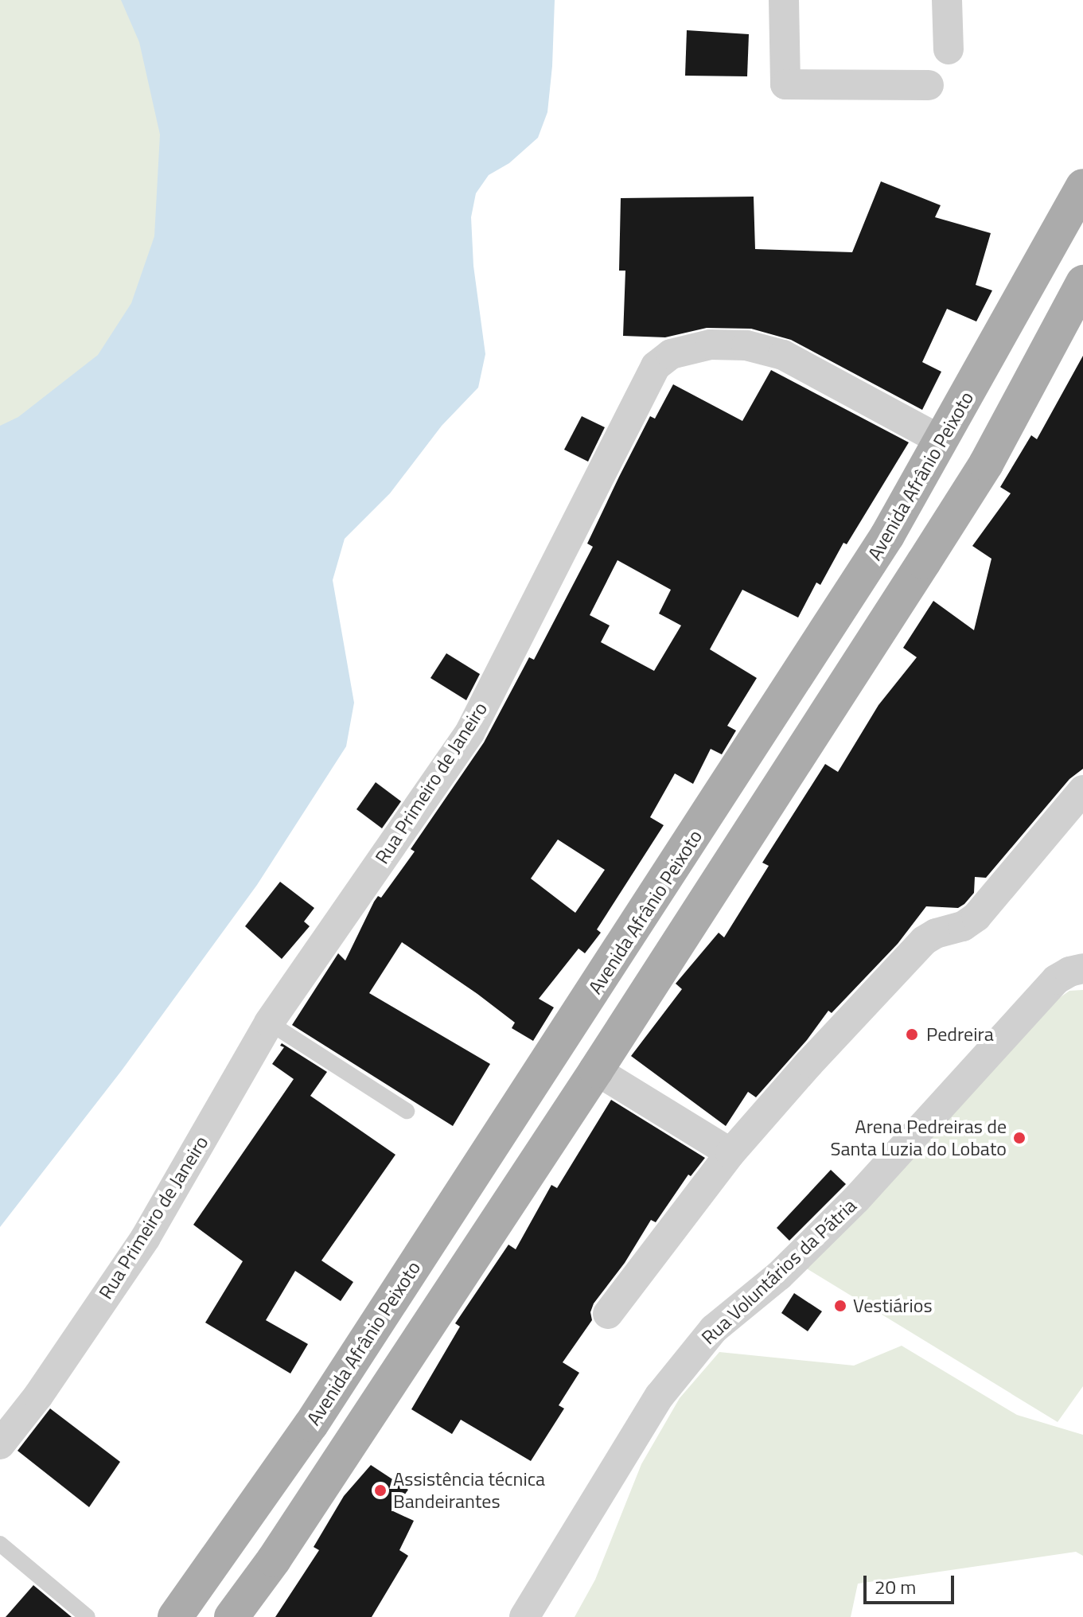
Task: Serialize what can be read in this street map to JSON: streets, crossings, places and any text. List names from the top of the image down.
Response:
{
  "streets": {
    "main road": ["Avenida Afrânio Peixoto"],
    "street": ["Rua Primeiro de Janeiro", "Rua Voluntários da Pátria"]
  },
  "crossings": [
    ["Avenida Afrânio Peixoto", "Rua Primeiro de Janeiro"]
  ],
  "places": [
    "Pedreira",
    "Arena Pedreiras de Santa Luzia do Lobato",
    "Vestiários",
    "Assistência técnica Bandeirantes"
  ],
  "scale_bar": "20 m"
}
